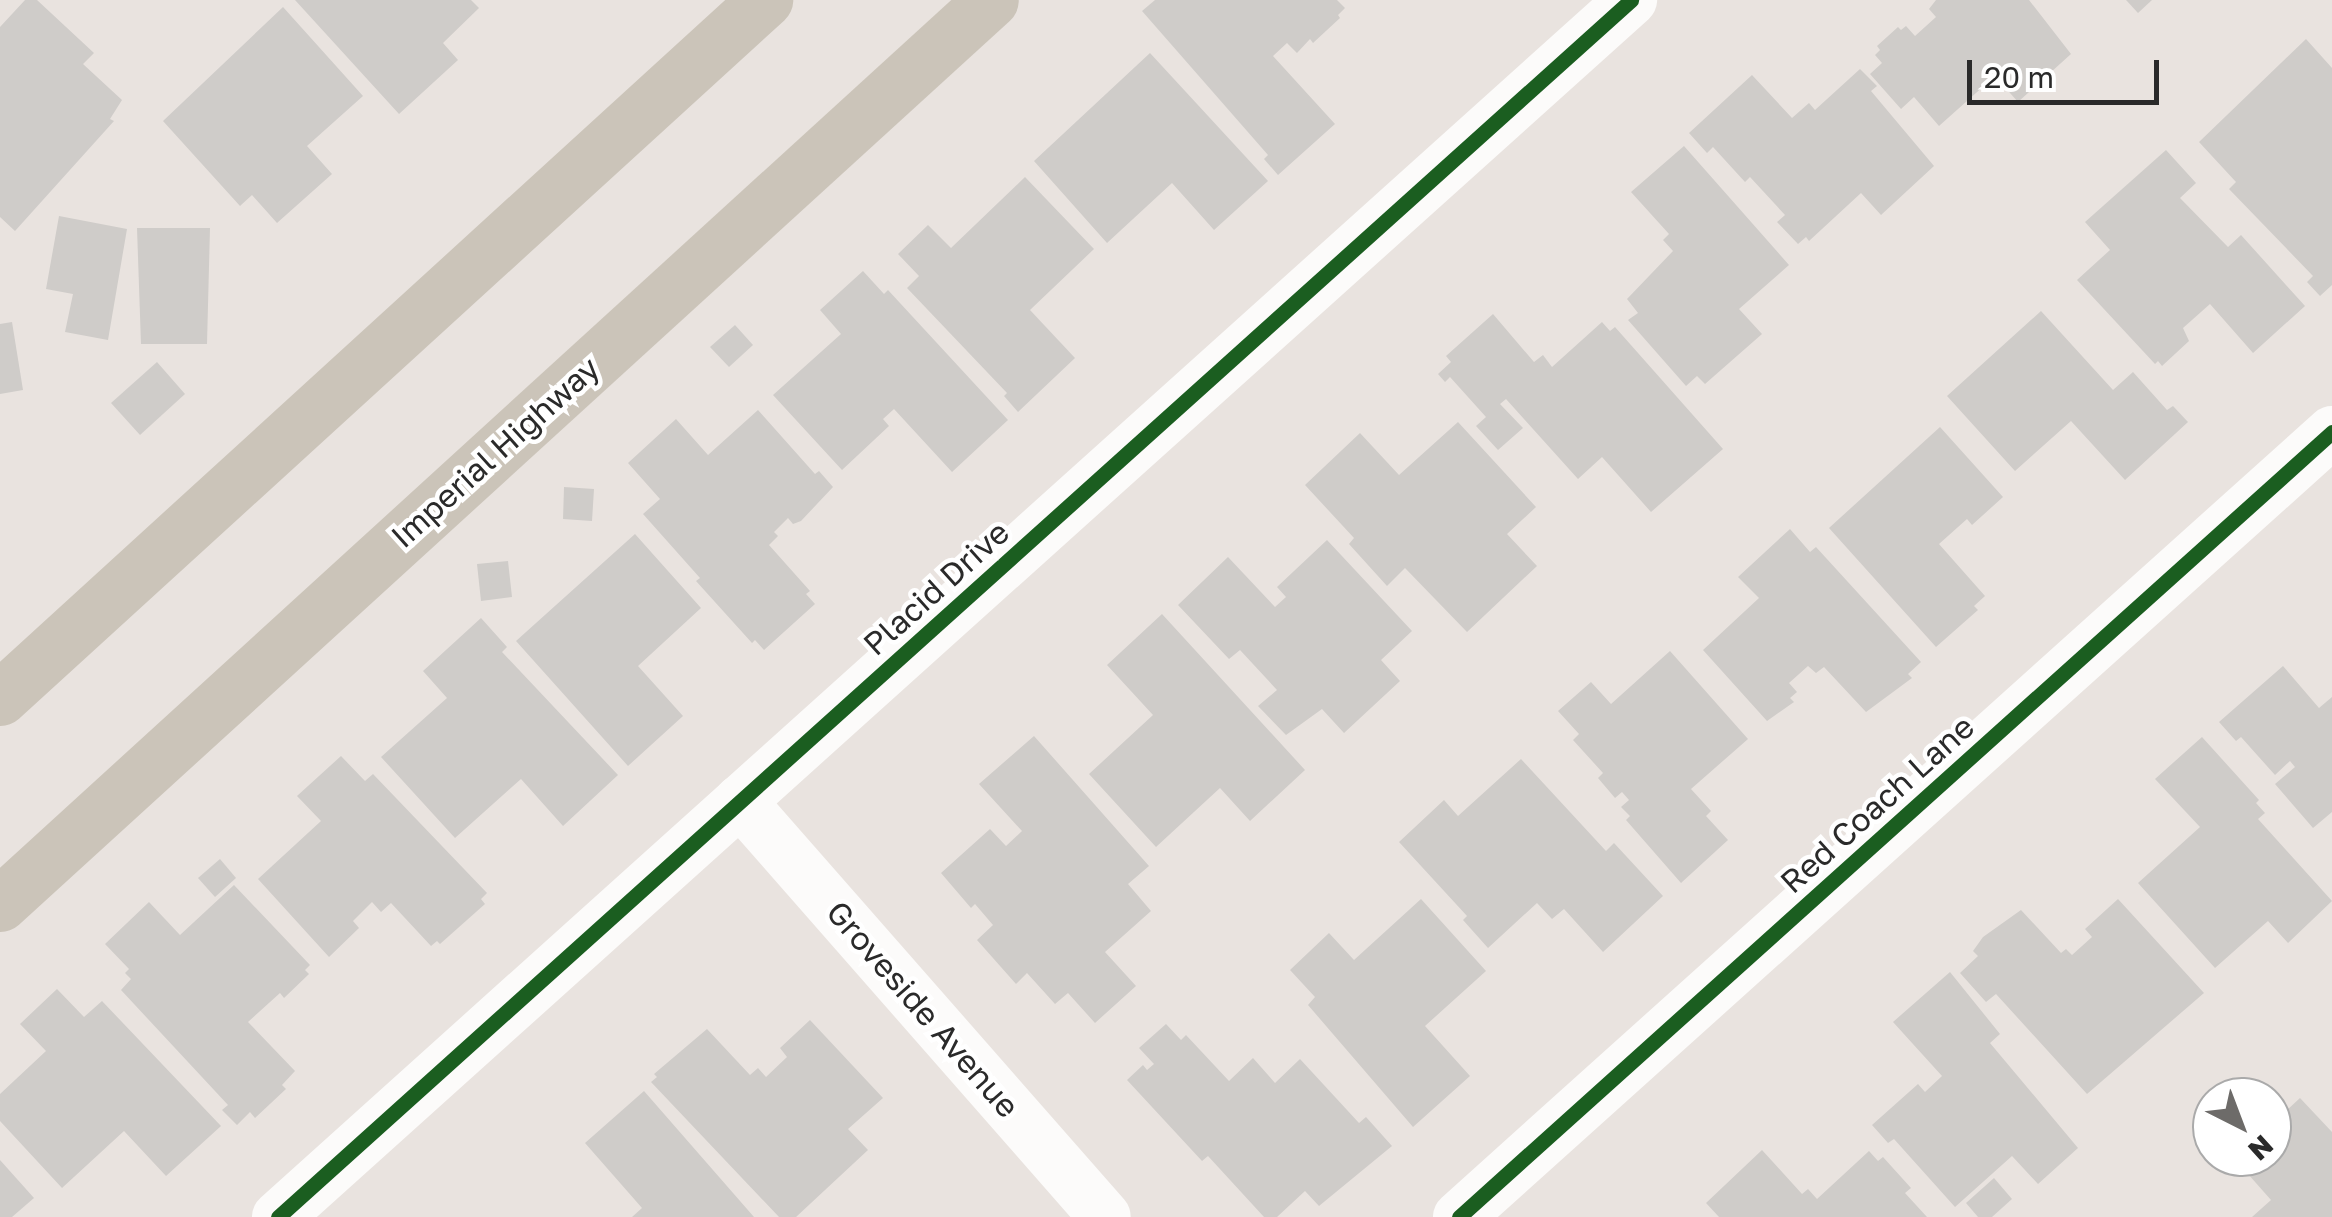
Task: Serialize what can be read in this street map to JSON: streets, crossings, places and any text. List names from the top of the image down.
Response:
{
  "streets": {
    "main road": ["Imperial Highway"],
    "street": ["Placid Drive", "Red Coach Lane", "Groveside Avenue"]
  },
  "crossings": [
    ["Placid Drive", "Groveside Avenue"]
  ],
  "scale_bar": "20 m",
  "north": "bottom right"
}
